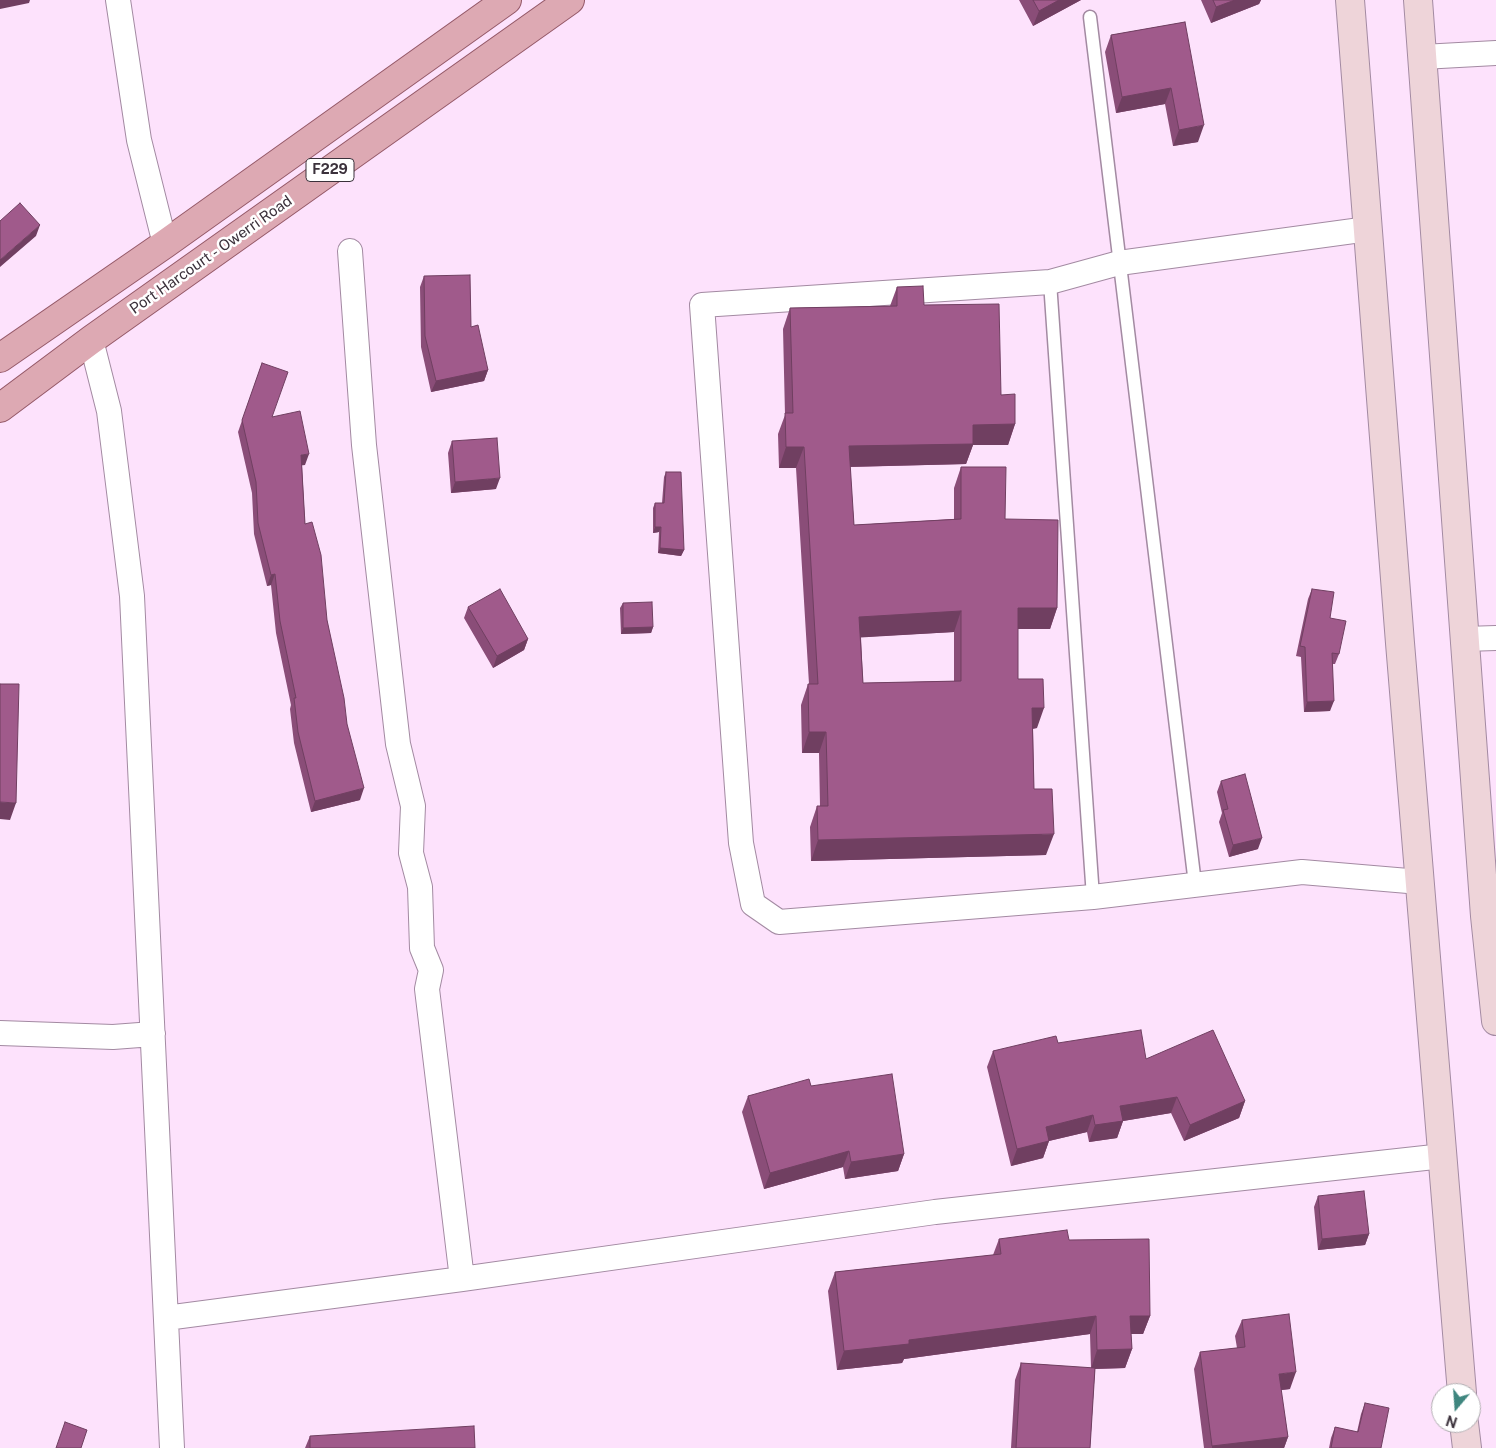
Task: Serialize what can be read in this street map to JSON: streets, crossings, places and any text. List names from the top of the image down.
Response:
{
  "streets": {
    "main road": ["F229", "Port Harcourt - Owerri Road"]
  },
  "north": "bottom"
}
